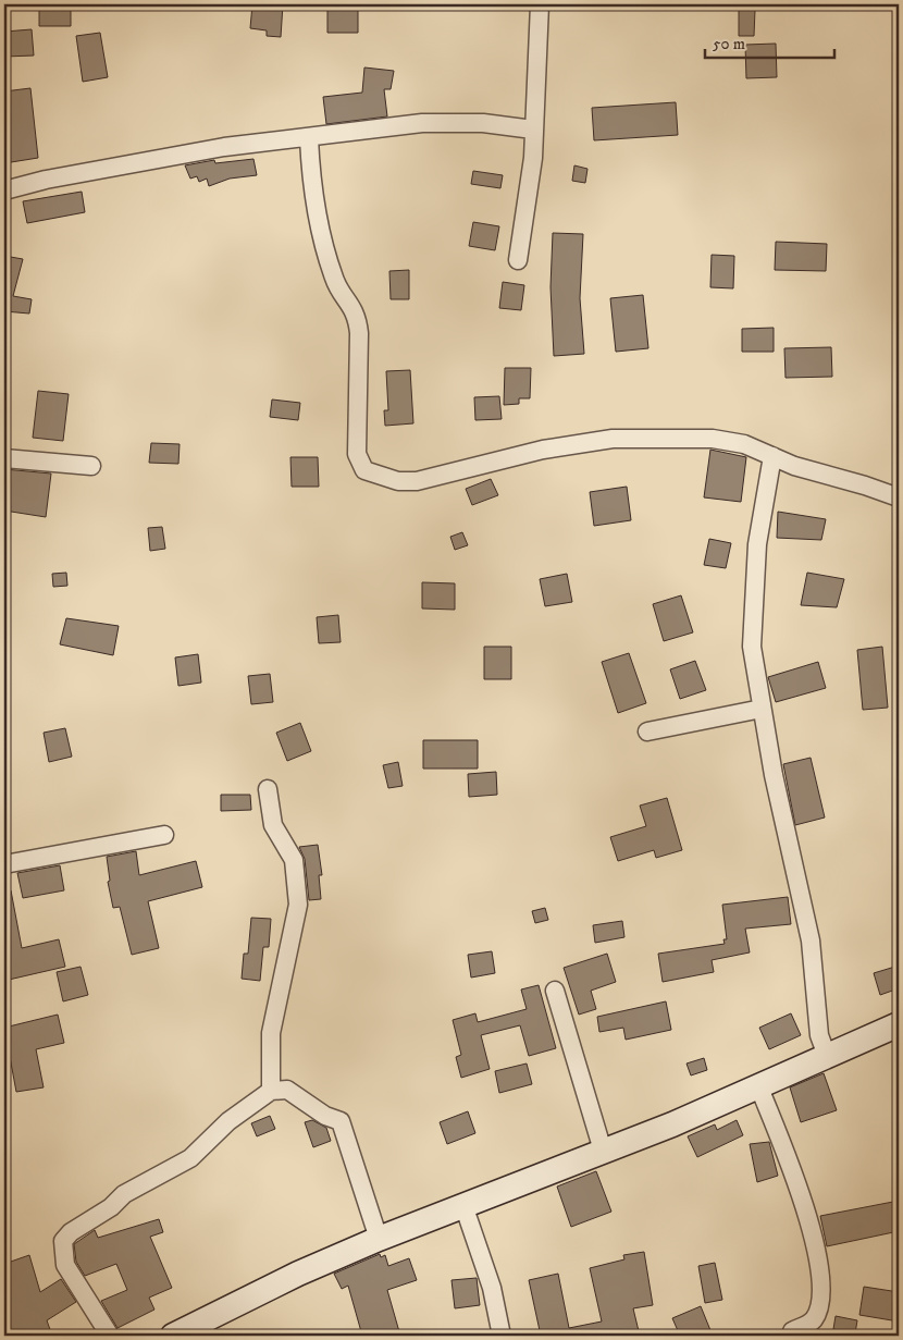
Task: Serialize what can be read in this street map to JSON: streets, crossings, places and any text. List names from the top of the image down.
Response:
{
  "scale_bar": "50 m"
}
